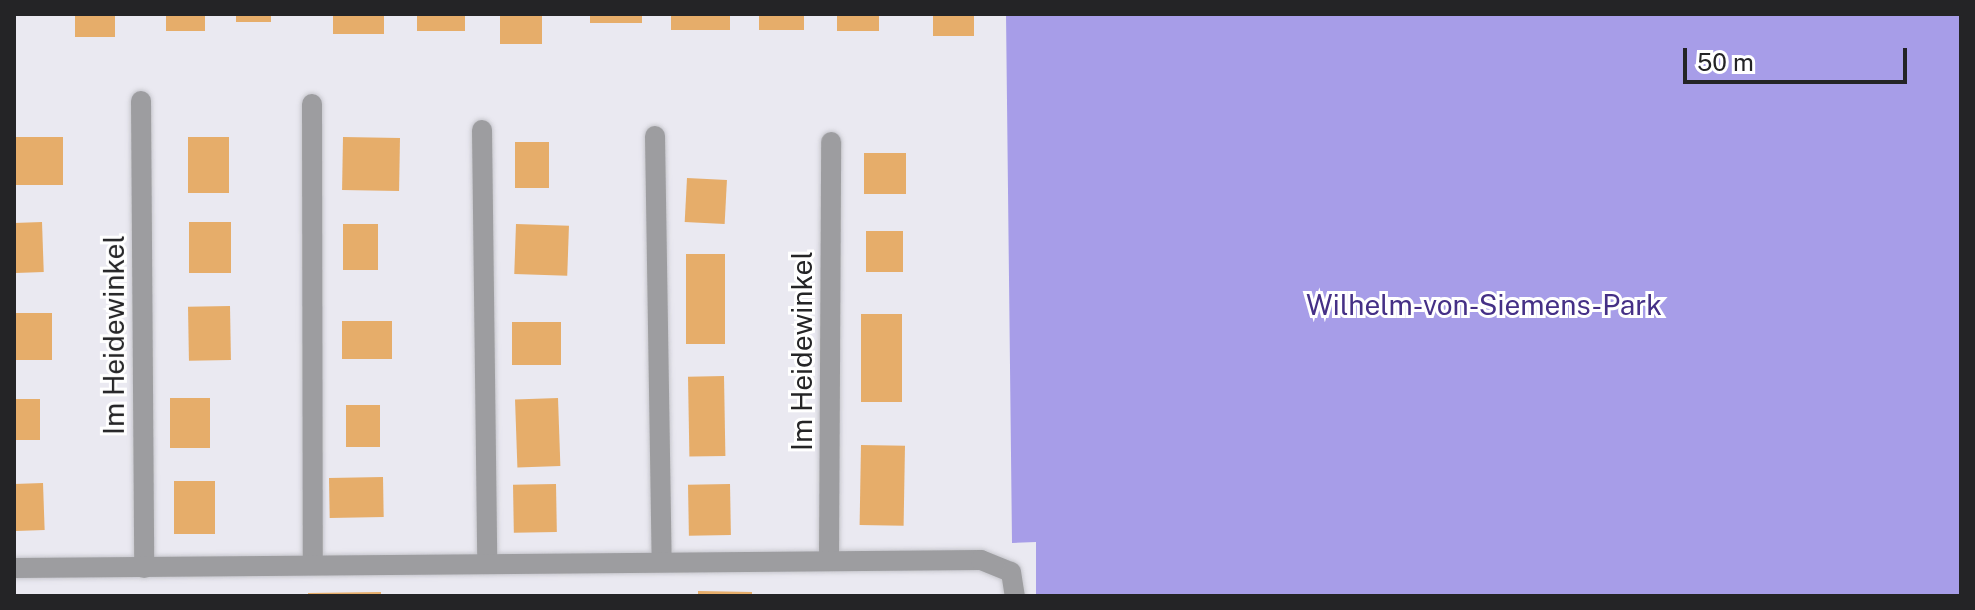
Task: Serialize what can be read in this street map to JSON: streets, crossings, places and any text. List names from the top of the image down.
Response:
{
  "streets": {
    "street": ["Im Heidewinkel"]
  },
  "parks": ["Wilhelm-von-Siemens-Park"],
  "scale_bar": "50 m"
}
